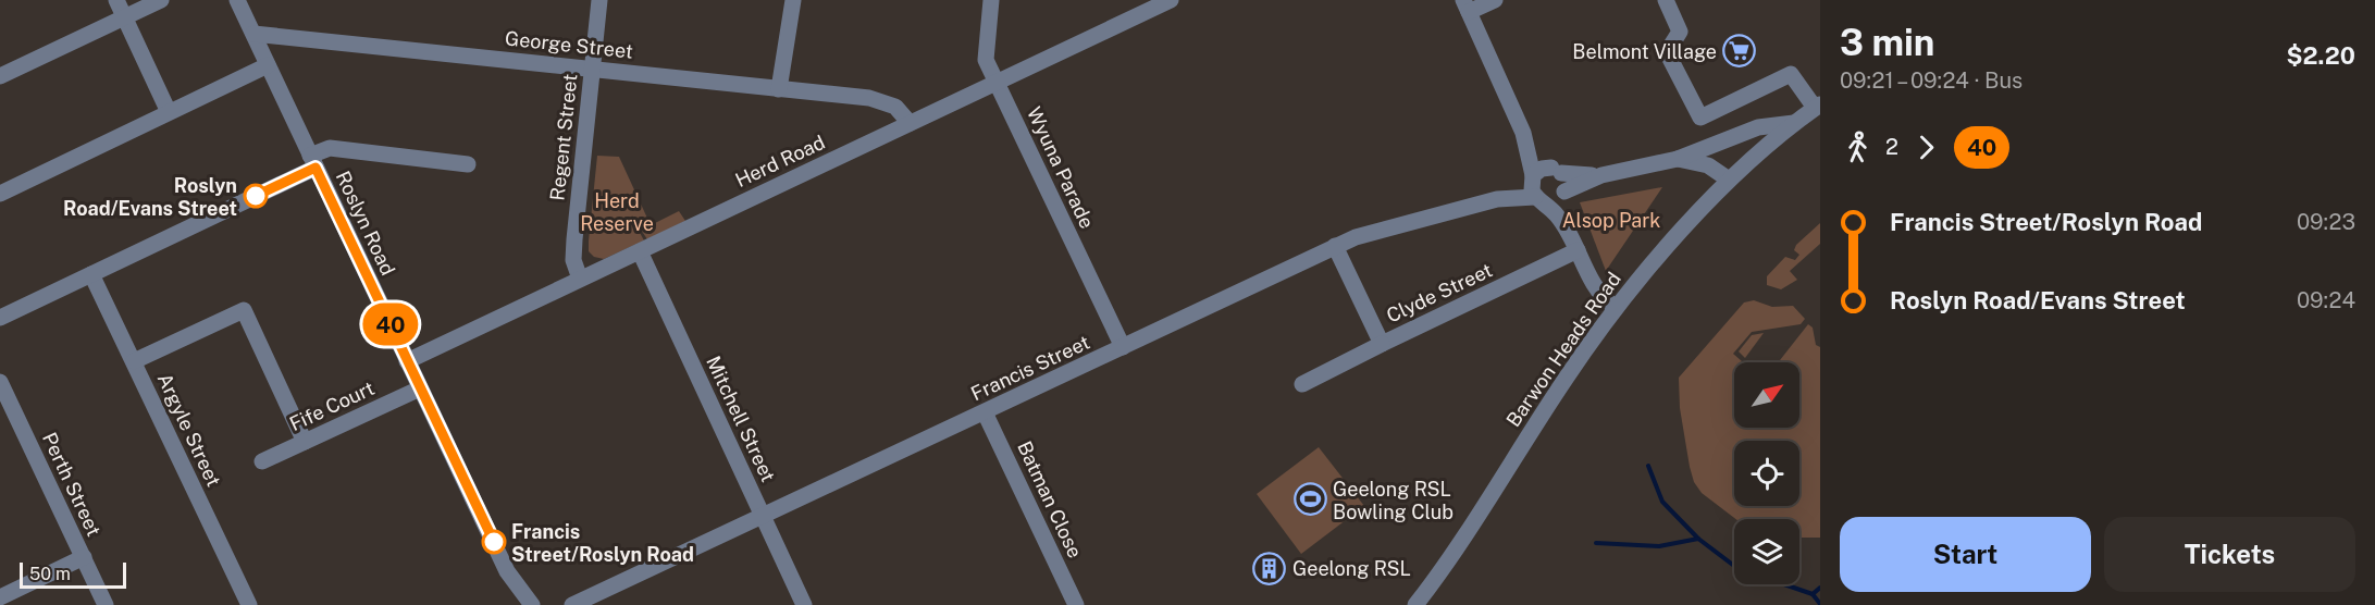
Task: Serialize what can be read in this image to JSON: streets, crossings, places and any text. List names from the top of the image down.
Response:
{
  "streets": {
    "street": [
      "George Street",
      "Regent Street",
      "Herd Road",
      "Wyuna Parade",
      "Roslyn Road",
      "Clyde Street",
      "Barwon Heads Road",
      "Francis Street",
      "Fife Court",
      "Mitchell Street",
      "Argyle Street",
      "Perth Street",
      "Batman Close"
    ]
  },
  "crossings": [
    ["George Street", "Regent Street"],
    ["George Street", "Herd Road"],
    ["George Street", "Roslyn Road"],
    ["Regent Street", "Herd Road"],
    ["Herd Road", "Wyuna Parade"],
    ["Herd Road", "Roslyn Road"],
    ["Herd Road", "Mitchell Street"],
    ["Wyuna Parade", "Francis Street"],
    ["Roslyn Road", "Fife Court"],
    ["Clyde Street", "Francis Street"],
    ["Francis Street", "Mitchell Street"],
    ["Francis Street", "Batman Close"]
  ],
  "parks": ["Herd Reserve", "Alsop Park"],
  "places": {
    "supermarket": ["Belmont Village"],
    "other": ["Roslyn Road/Evans Street", "Francis Street/Roslyn Road"],
    "sports": ["Geelong RSL Bowling Club"],
    "building": ["Geelong RSL"]
  },
  "lines": ["bus line 40"],
  "scale_bar": "50 m",
  "north": "top right",
  "page": {
    "on_map": "40",
    "heading": ["3 min", "09:21 – 09:24 · Bus", "$2.20"],
    "legs": ["2", "40"],
    "list": [
      {
        "name": "Francis Street/Roslyn Road",
        "value": "09:23"
      },
      {
        "name": "Roslyn Road/Evans Street",
        "value": "09:24"
      }
    ],
    "buttons": ["Start", "Tickets"],
    "scale": "50 m"
  }
}
